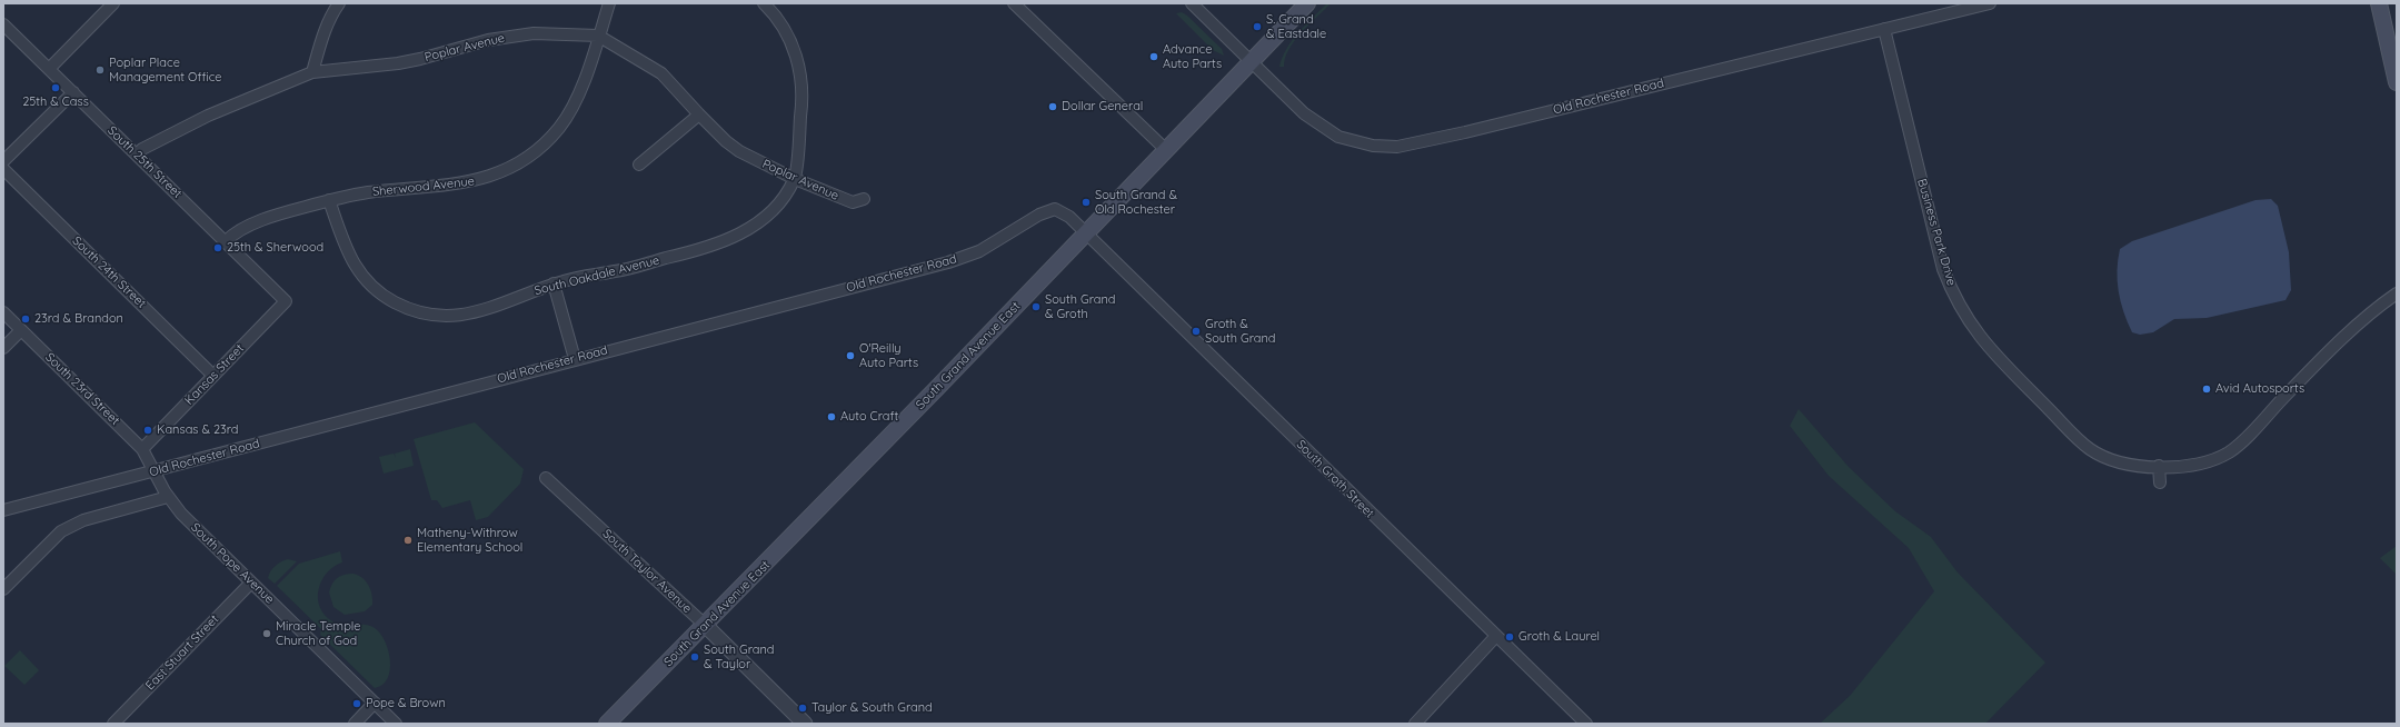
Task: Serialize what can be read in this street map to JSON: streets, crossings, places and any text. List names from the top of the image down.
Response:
{
  "streets": {
    "main road": ["South Grand Avenue East"],
    "street": [
      "Poplar Avenue",
      "Old Rochester Road",
      "South 25th Street",
      "Sherwood Avenue",
      "Business Park Drive",
      "South 24th Street",
      "South Oakdale Avenue",
      "Kansas Street",
      "South 23rd Street",
      "South Groth Street",
      "South Pope Avenue",
      "South Taylor Avenue",
      "East Stuart Street"
    ]
  },
  "crossings": [
    ["Poplar Avenue", "South 25th Street"],
    ["Poplar Avenue", "Sherwood Avenue"],
    ["Poplar Avenue", "South Oakdale Avenue"],
    ["Old Rochester Road", "Business Park Drive"],
    ["Old Rochester Road", "South Grand Avenue East"],
    ["Old Rochester Road", "South 23rd Street"],
    ["Old Rochester Road", "South Groth Street"],
    ["Old Rochester Road", "South Pope Avenue"],
    ["South 25th Street", "Sherwood Avenue"],
    ["South 25th Street", "Kansas Street"],
    ["Sherwood Avenue", "South Oakdale Avenue"],
    ["South 24th Street", "Kansas Street"],
    ["South Grand Avenue East", "South Groth Street"],
    ["South Grand Avenue East", "South Taylor Avenue"],
    ["Kansas Street", "South 23rd Street"],
    ["South 23rd Street", "South Pope Avenue"],
    ["South Pope Avenue", "East Stuart Street"]
  ],
  "places": [
    "S. Grand & Eastdale",
    "Advance Auto Parts",
    "Poplar Place Management Office",
    "25th & Cass",
    "Dollar General",
    "South Grand & Old Rochester",
    "25th & Sherwood",
    "South Grand & Groth",
    "23rd & Brandon",
    "Groth & South Grand",
    "O'Reilly Auto Parts",
    "Avid Autosports",
    "Auto Craft",
    "Kansas & 23rd",
    "Matheny-Withrow Elementary School",
    "Miracle Temple Church of God",
    "Groth & Laurel",
    "South Grand & Taylor",
    "Pope & Brown",
    "Taylor & South Grand"
  ]
}
